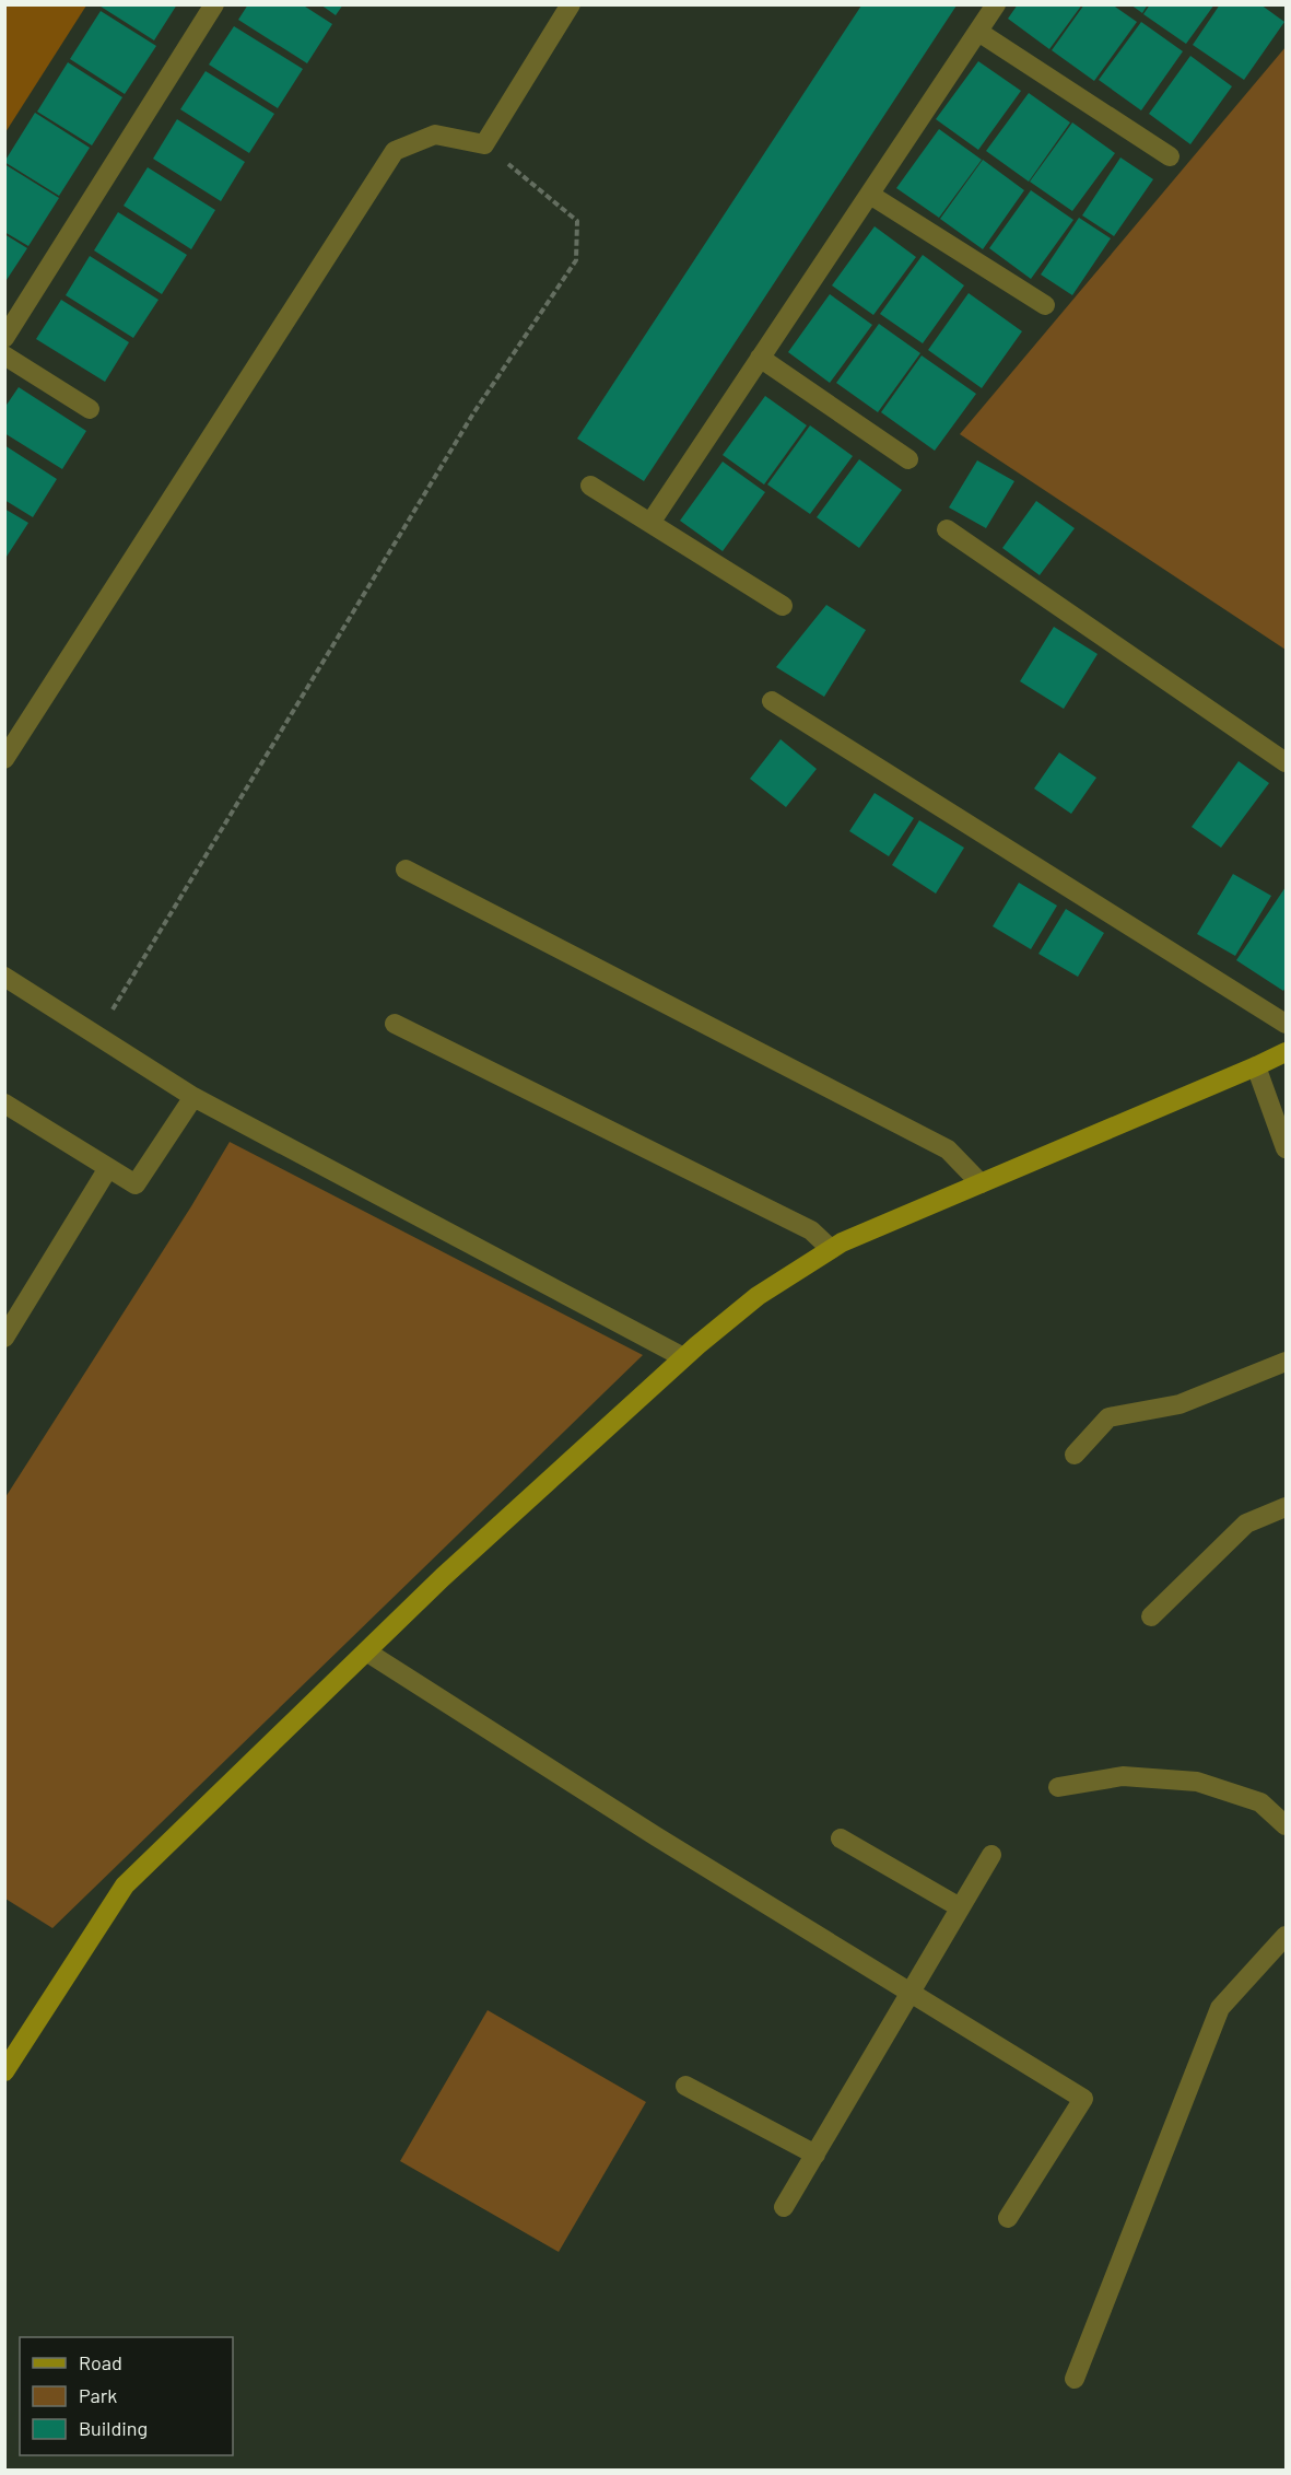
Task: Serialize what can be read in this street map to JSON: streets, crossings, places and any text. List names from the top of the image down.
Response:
{
  "legend": ["Road", "Park", "Building"]
}
